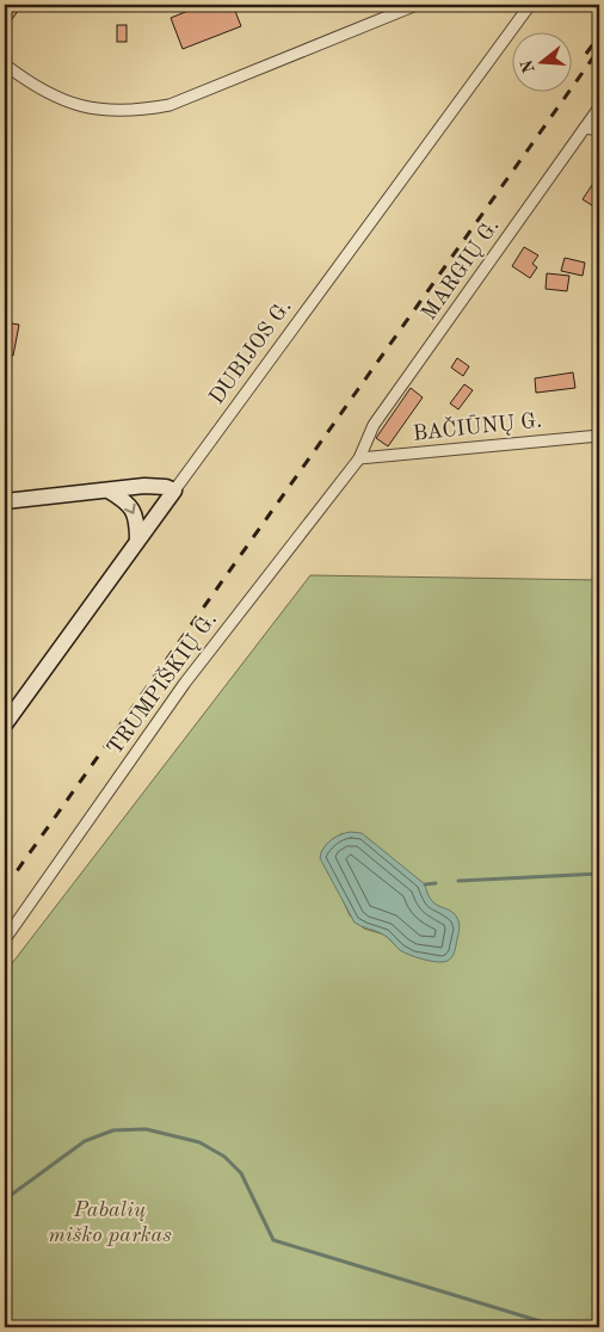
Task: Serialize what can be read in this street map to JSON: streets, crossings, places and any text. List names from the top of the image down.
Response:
{
  "streets": {
    "main road": ["DUBIJOS G."],
    "street": ["MARGIŲ G.", "BAČIŪNŲ G.", "TRUMPIŠKIŲ G."]
  },
  "crossings": [
    ["MARGIŲ G.", "BAČIŪNŲ G."],
    ["MARGIŲ G.", "TRUMPIŠKIŲ G."],
    ["BAČIŪNŲ G.", "TRUMPIŠKIŲ G."]
  ],
  "parks": ["Pabalių miško parkas"],
  "north": "left"
}
